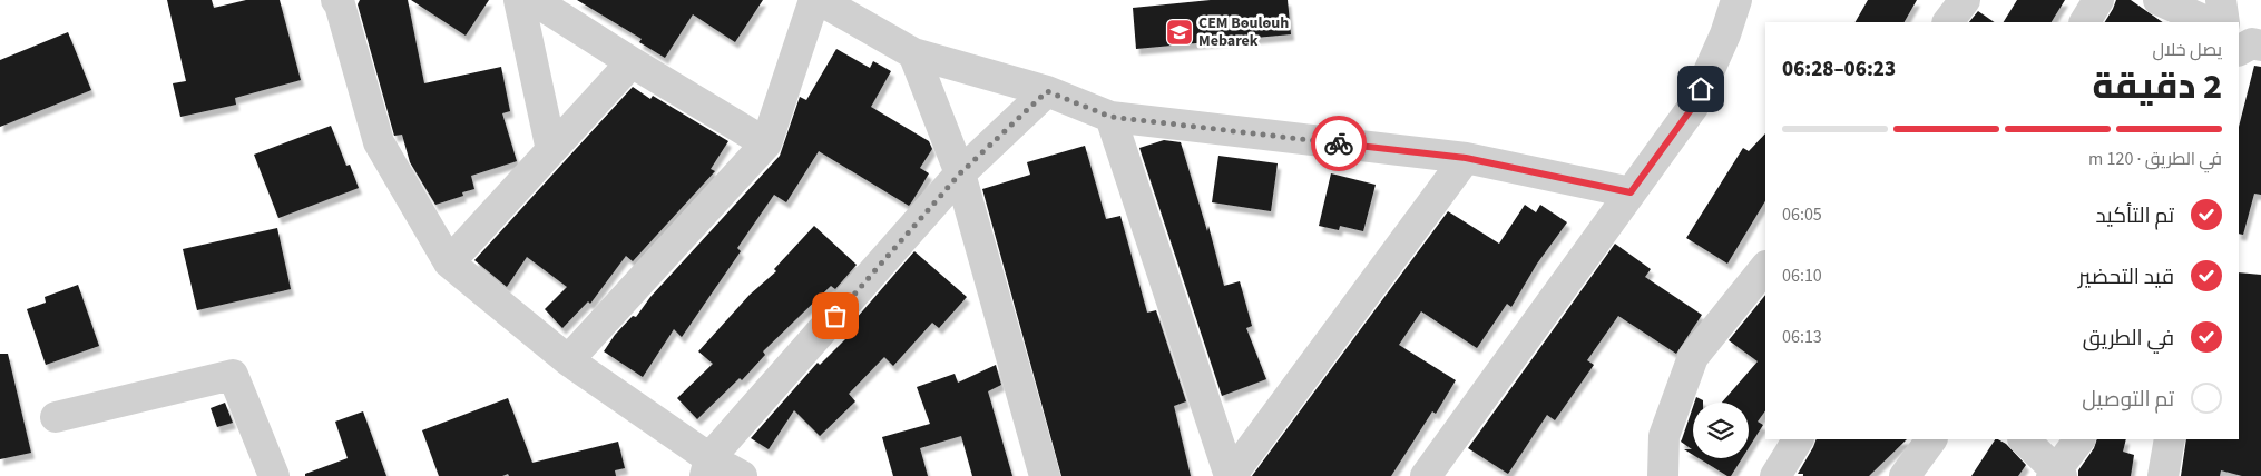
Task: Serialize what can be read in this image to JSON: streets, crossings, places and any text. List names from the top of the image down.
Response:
{
  "places": {
    "school or university": ["CEM Boulouh Mebarek"]
  },
  "page": {
    "heading": ["2 دقيقة", "يصل خلال", "06:23–06:28"],
    "bar": "في الطريق · 120 m",
    "list": [
      ["تم التأكيد", "06:05"],
      ["قيد التحضير", "06:10"],
      ["في الطريق", "06:13"],
      "تم التوصيل"
    ]
  }
}
